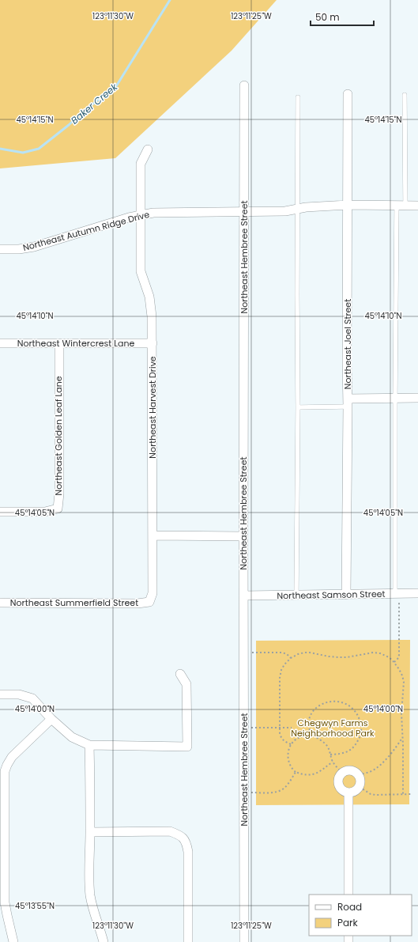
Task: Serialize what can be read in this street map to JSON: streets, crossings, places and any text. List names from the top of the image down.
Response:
{
  "streets": {
    "street": [
      "Northeast Autumn Ridge Drive",
      "Northeast Hembree Street",
      "Northeast Wintercrest Lane",
      "Northeast Joel Street",
      "Northeast Harvest Drive",
      "Northeast Golden Leaf Lane",
      "Northeast Samson Street",
      "Northeast Summerfield Street"
    ]
  },
  "crossings": [
    ["Northeast Autumn Ridge Drive", "Northeast Hembree Street"],
    ["Northeast Autumn Ridge Drive", "Northeast Joel Street"],
    ["Northeast Autumn Ridge Drive", "Northeast Harvest Drive"],
    ["Northeast Hembree Street", "Northeast Samson Street"],
    ["Northeast Wintercrest Lane", "Northeast Harvest Drive"],
    ["Northeast Wintercrest Lane", "Northeast Golden Leaf Lane"],
    ["Northeast Joel Street", "Northeast Samson Street"],
    ["Northeast Harvest Drive", "Northeast Summerfield Street"]
  ],
  "water": ["Baker Creek"],
  "parks": ["Chegwyn Farms Neighborhood Park"],
  "legend": ["Road", "Park"],
  "scale_bar": "50 m",
  "coordinates": [
    "123°11'30\"W",
    "123°11'25\"W",
    "45°14'15\"N",
    "45°14'10\"N",
    "45°14'05\"N",
    "45°14'00\"N",
    "45°13'55\"N"
  ]
}
